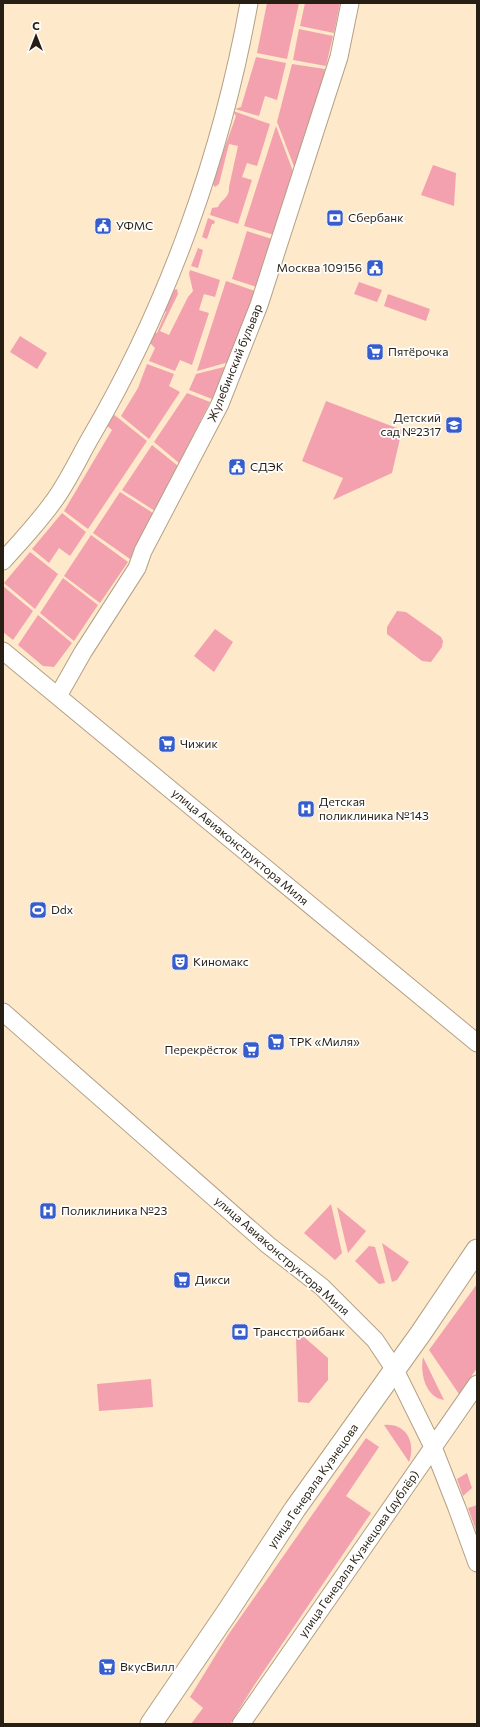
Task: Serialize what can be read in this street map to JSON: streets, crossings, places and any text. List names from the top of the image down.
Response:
{
  "streets": {
    "main road": ["улица Генерала Кузнецова"],
    "street": ["Жулебинский бульвар", "улица Авиаконструктора Миля", "улица Генерала Кузнецова (дублёр)"]
  },
  "crossings": [
    ["Жулебинский бульвар", "улица Авиаконструктора Миля"],
    ["улица Авиаконструктора Миля", "улица Генерала Кузнецова"],
    ["улица Авиаконструктора Миля", "улица Генерала Кузнецова (дублёр)"]
  ],
  "places": {
    "bank": ["Сбербанк", "Трансстройбанк"],
    "public building": ["УФМС", "Москва 109156", "СДЭК"],
    "supermarket": [
      "Пятёрочка",
      "Чижик",
      "ТРК «Миля»",
      "Перекрёсток",
      "Дикси",
      "ВкусВилл"
    ],
    "school or university": ["Детский сад №2317"],
    "hospital": ["Детская поликлиника №143", "Поликлиника №23"],
    "sports": ["Ddx"],
    "theatre": ["Киномакс"]
  },
  "north": "top"
}
